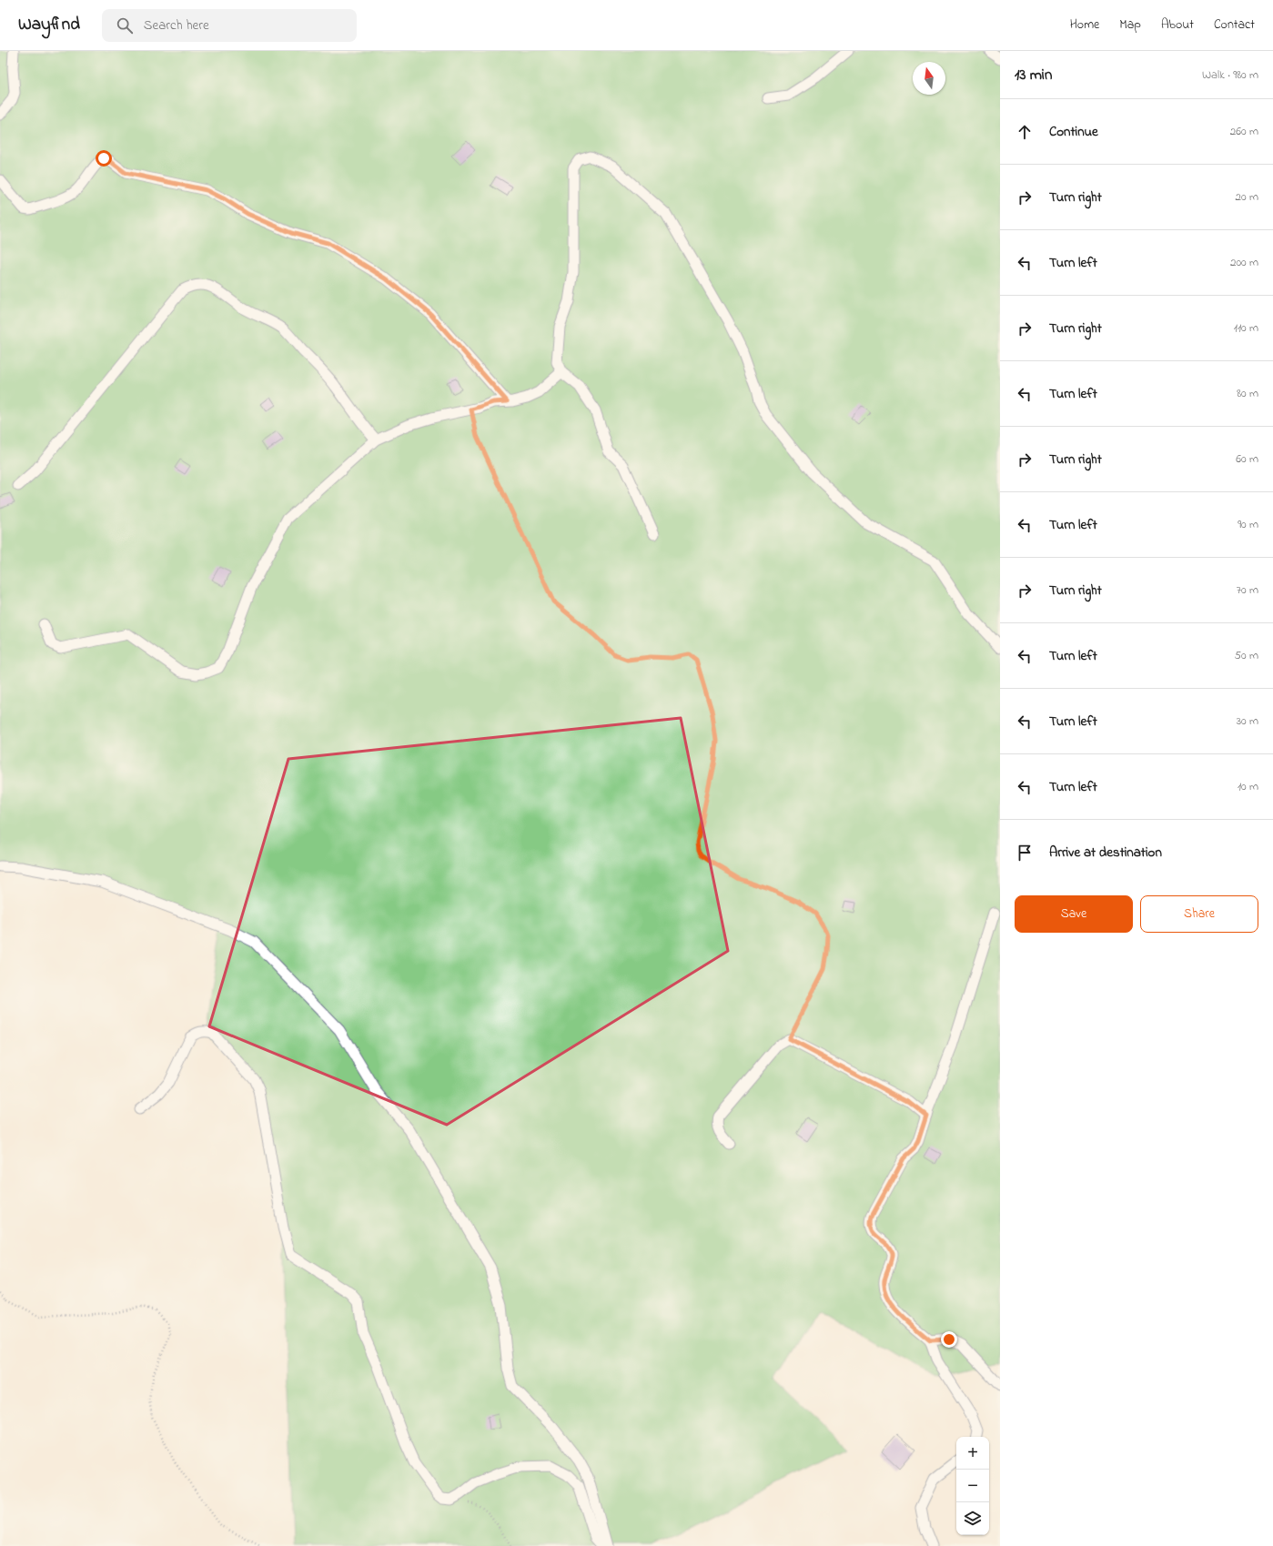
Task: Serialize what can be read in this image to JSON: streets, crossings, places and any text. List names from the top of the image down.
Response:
{
  "north": "top",
  "page": {
    "header": "Wayfind",
    "search": "Search here",
    "nav": [
      "Home",
      "Map",
      "About",
      "Contact"
    ],
    "heading": ["13 min", "Walk · 980 m"],
    "list": [
      ["Continue", "260 m"],
      ["Turn right", "20 m"],
      ["Turn left", "200 m"],
      ["Turn right", "110 m"],
      ["Turn left", "80 m"],
      ["Turn right", "60 m"],
      ["Turn left", "90 m"],
      ["Turn right", "70 m"],
      ["Turn left", "50 m"],
      ["Turn left", "30 m"],
      ["Turn left", "10 m"],
      "Arrive at destination"
    ],
    "buttons": ["Save", "Share"],
    "map_buttons": ["+", "−"]
  }
}
